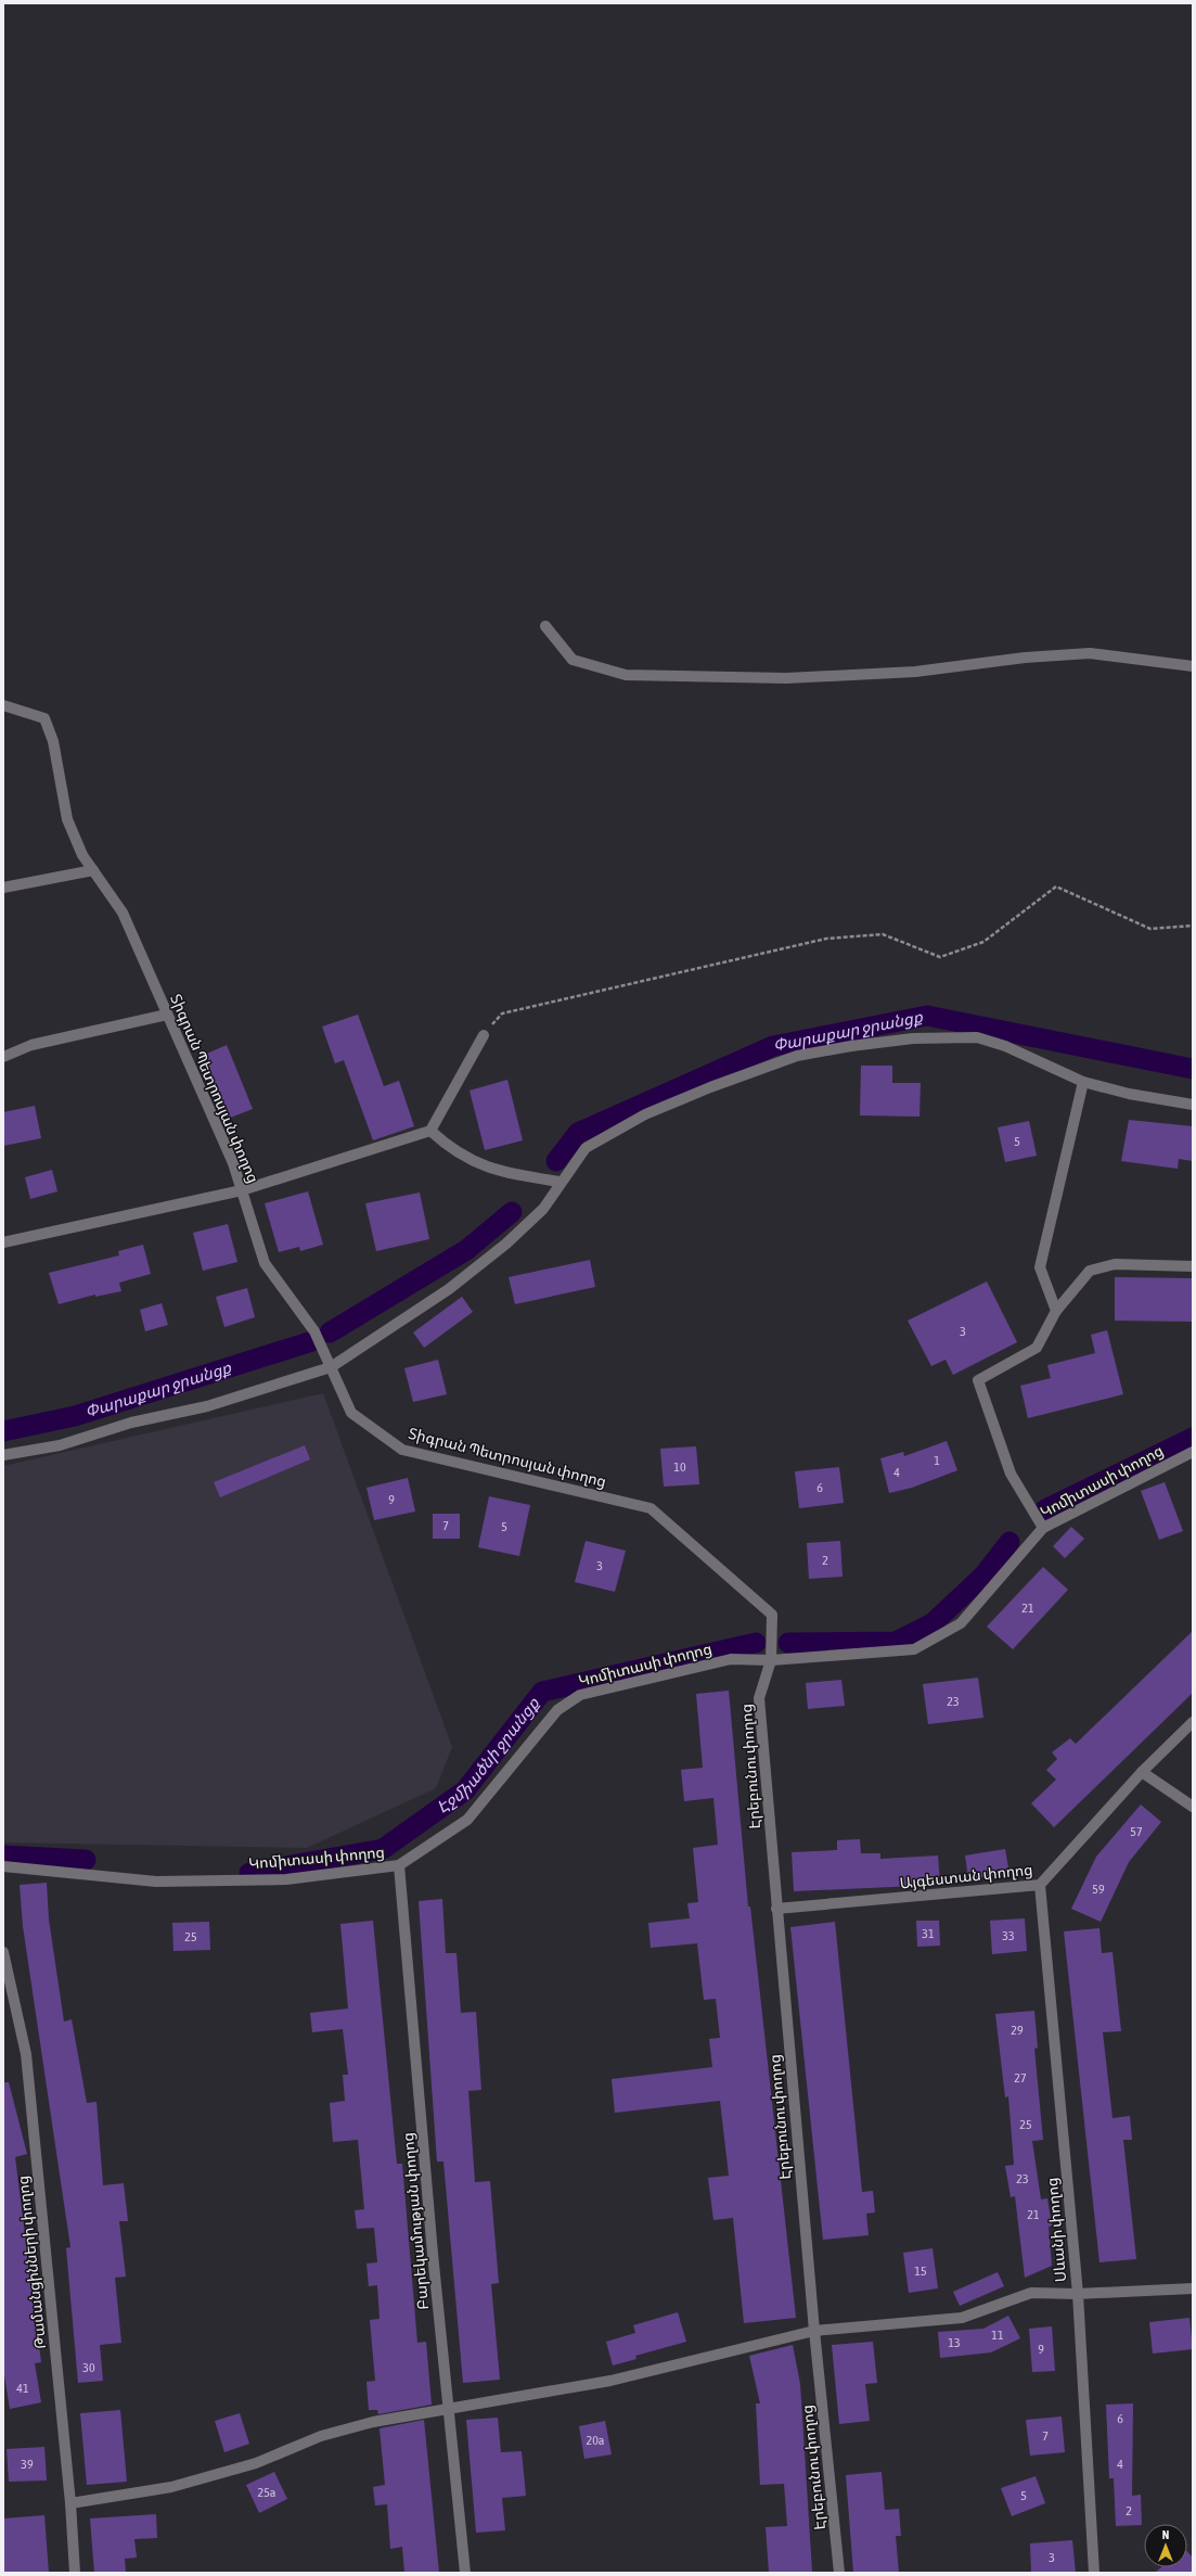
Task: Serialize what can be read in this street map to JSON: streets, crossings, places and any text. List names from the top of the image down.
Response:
{
  "streets": {
    "street": [
      "Տիգրան Պետրոսյան փողոց",
      "Կոմիտասի փողոց",
      "Էրեբունու փողոց",
      "Այգեստան փողոց",
      "Բարեկամության փողոց",
      "Սևանի փողոց",
      "Թամանցինների փողոց"
    ]
  },
  "crossings": [
    ["Տիգրան Պետրոսյան փողոց", "Կոմիտասի փողոց"],
    ["Տիգրան Պետրոսյան փողոց", "Էրեբունու փողոց"],
    ["Կոմիտասի փողոց", "Էրեբունու փողոց"],
    ["Կոմիտասի փողոց", "Բարեկամության փողոց"],
    ["Էրեբունու փողոց", "Այգեստան փողոց"],
    ["Այգեստան փողոց", "Սևանի փողոց"]
  ],
  "water": ["Փարաքար ջրանցք", "Էջմիածնի ջրանցք"],
  "house_numbers": [
    "5",
    "3",
    "1",
    "10",
    "4",
    "6",
    "9",
    "7",
    "5",
    "2",
    "3",
    "21",
    "23",
    "57",
    "59",
    "31",
    "33",
    "25",
    "29",
    "27",
    "25",
    "23",
    "21",
    "15",
    "11",
    "13",
    "9",
    "30",
    "41",
    "6",
    "7",
    "20a",
    "39",
    "4",
    "25a",
    "5",
    "2",
    "3"
  ],
  "north": "top"
}
